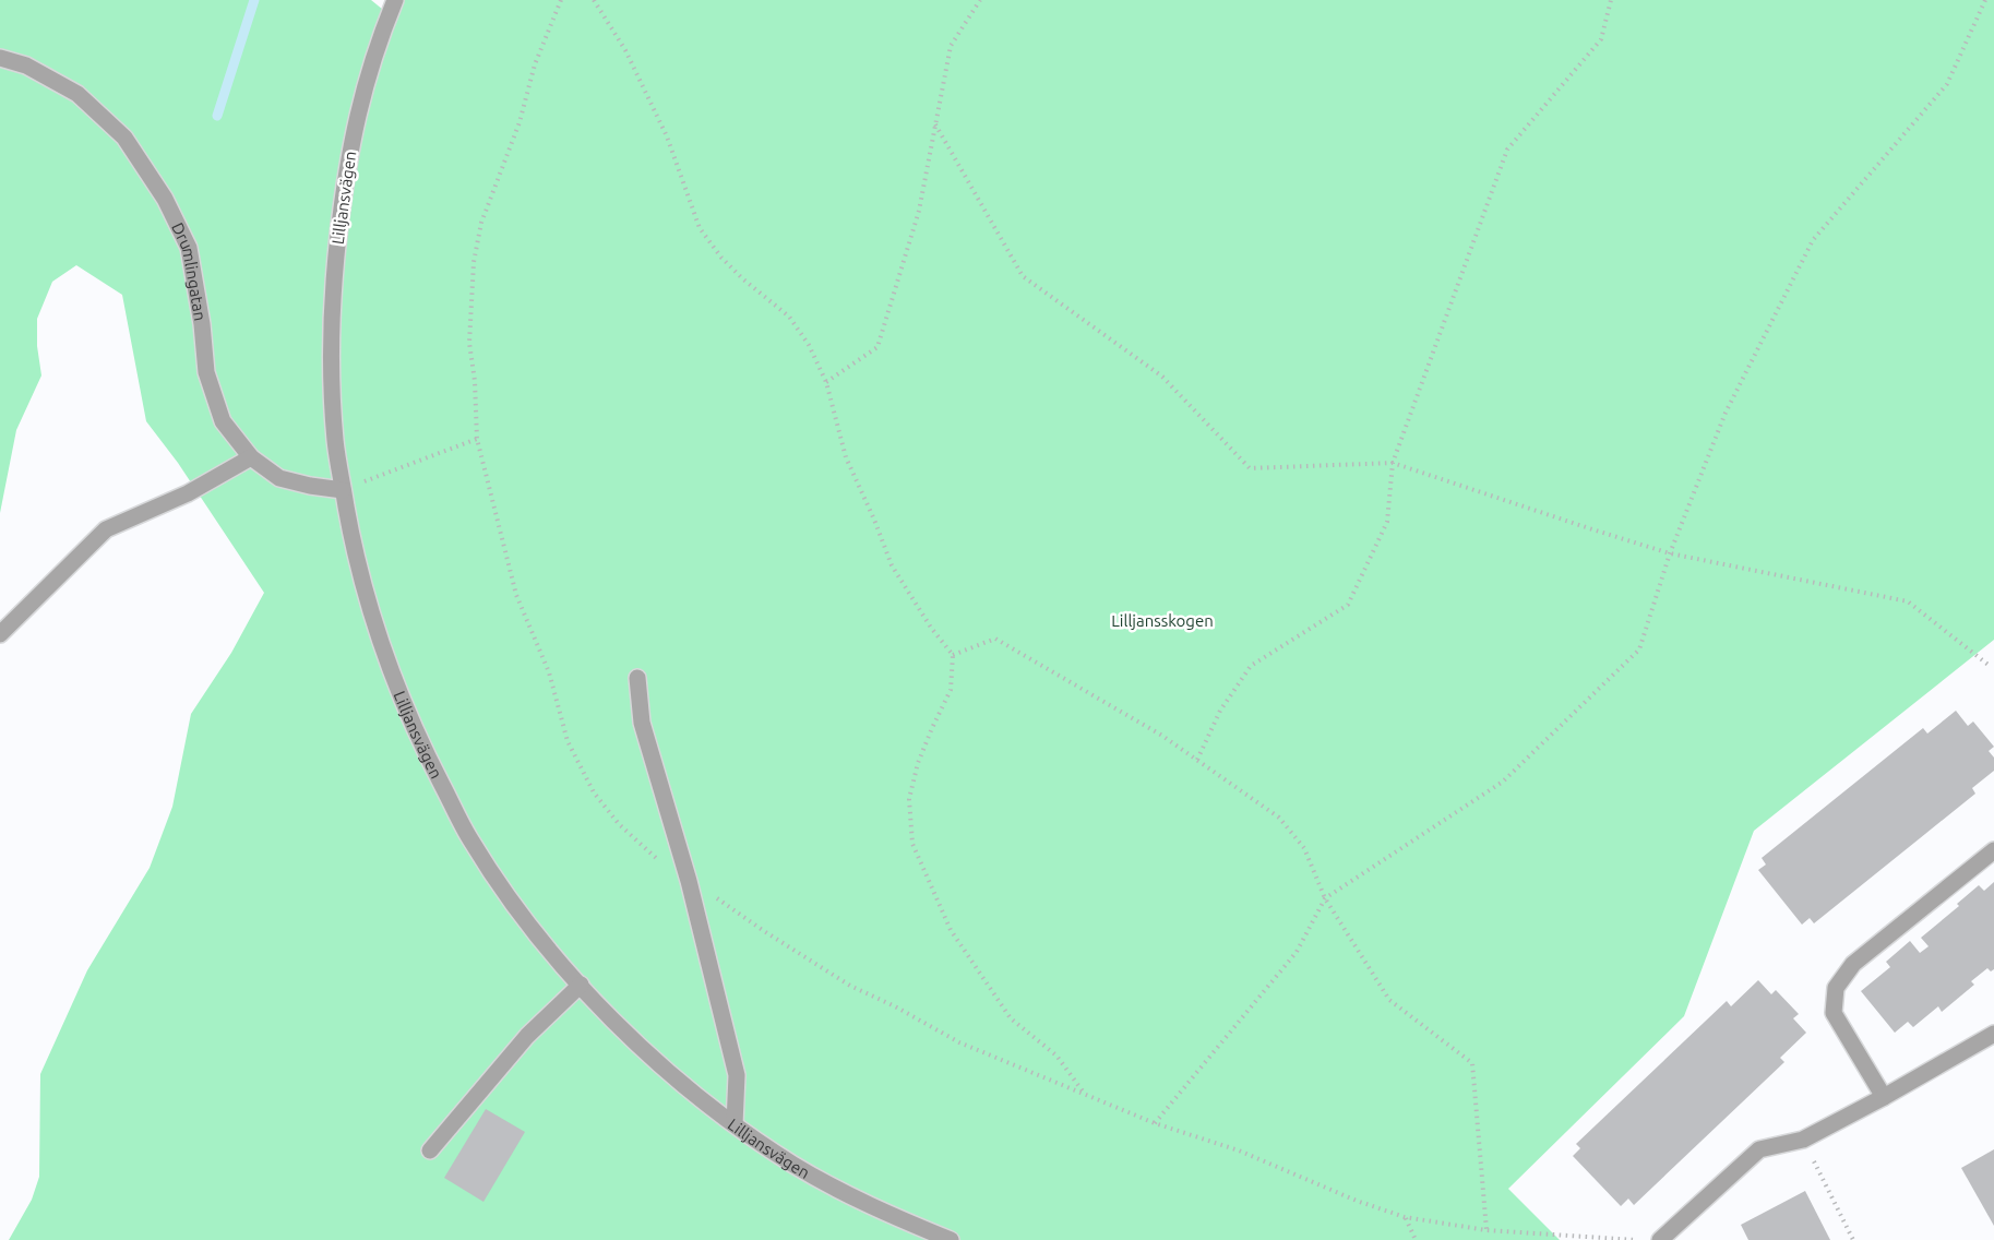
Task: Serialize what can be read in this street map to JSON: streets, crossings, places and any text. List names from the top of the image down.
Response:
{
  "streets": {
    "street": ["Lilljansvägen", "Drumlingatan"]
  },
  "crossings": [
    ["Lilljansvägen", "Drumlingatan"]
  ],
  "parks": ["Lilljansskogen"]
}
